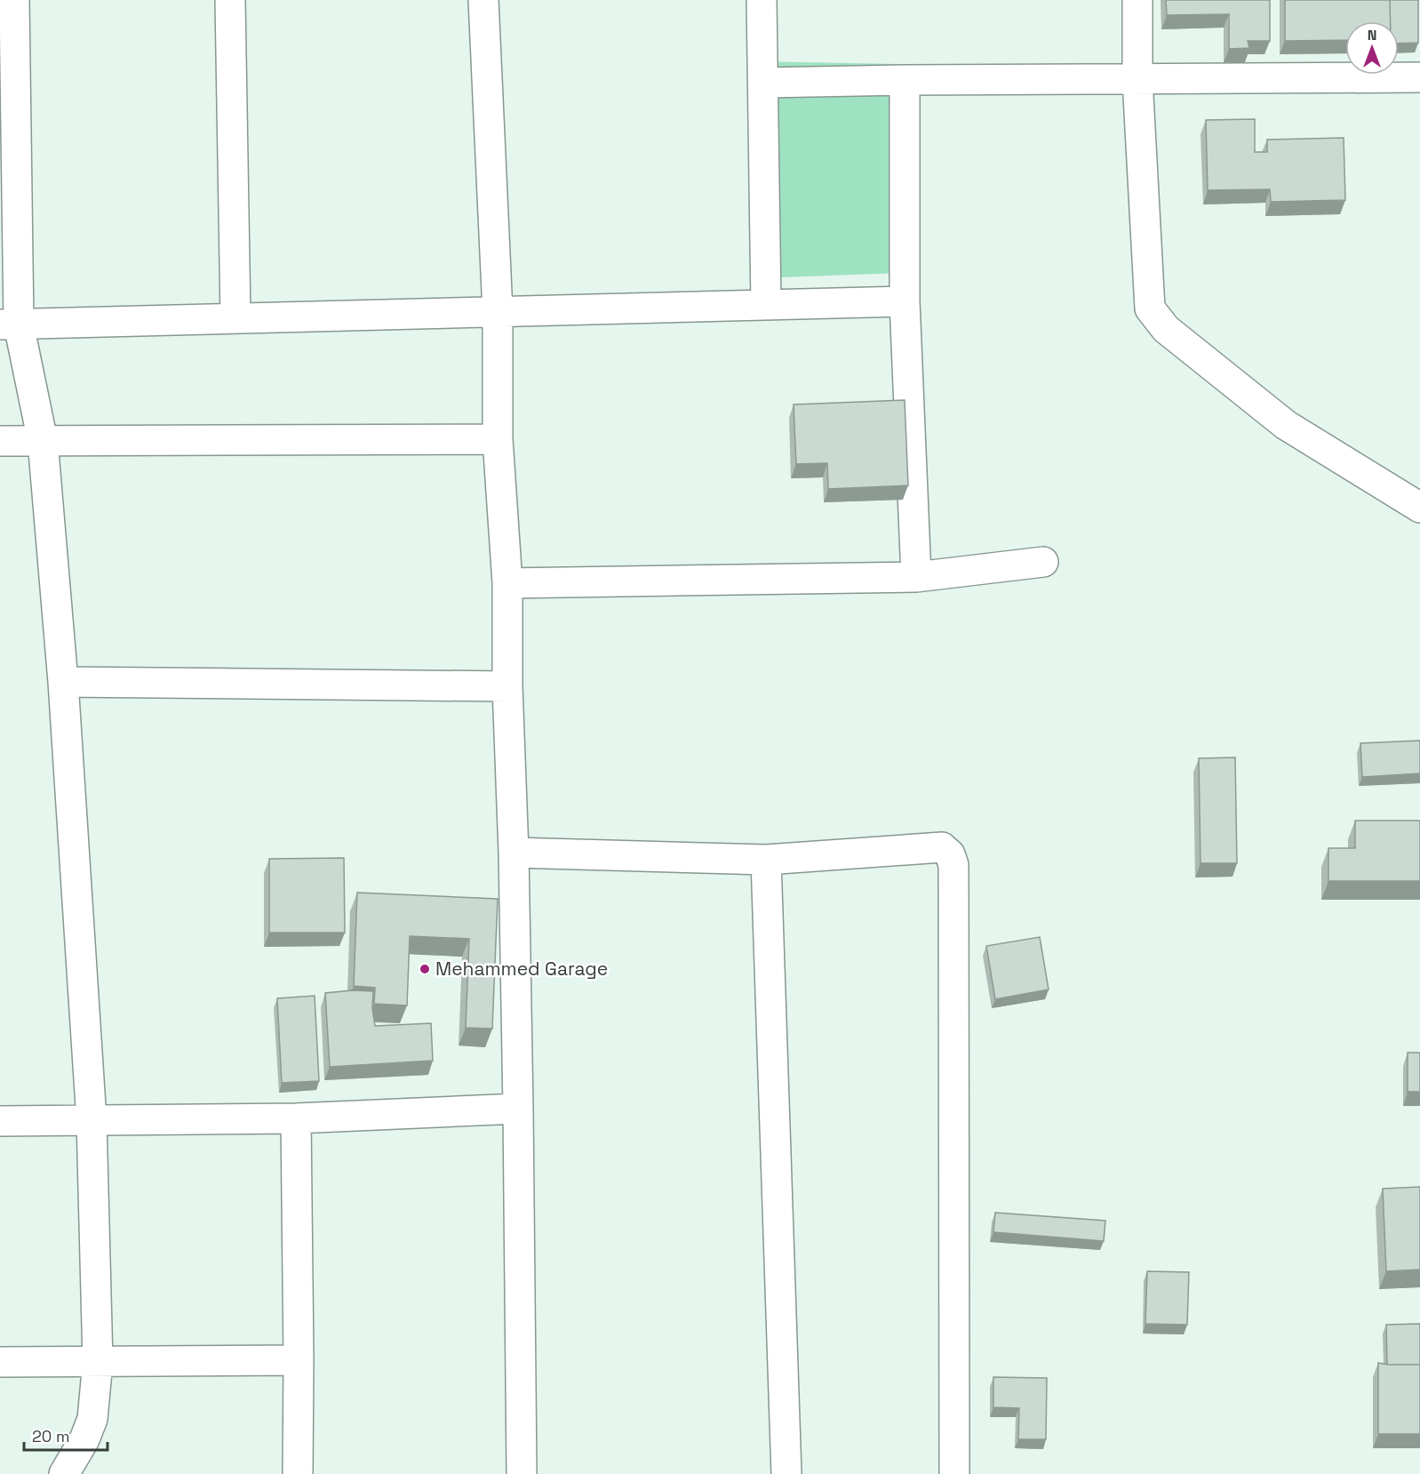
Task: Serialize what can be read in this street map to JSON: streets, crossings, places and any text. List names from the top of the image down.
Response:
{
  "places": ["Mehammed Garage"],
  "scale_bar": "20 m",
  "north": "top"
}
